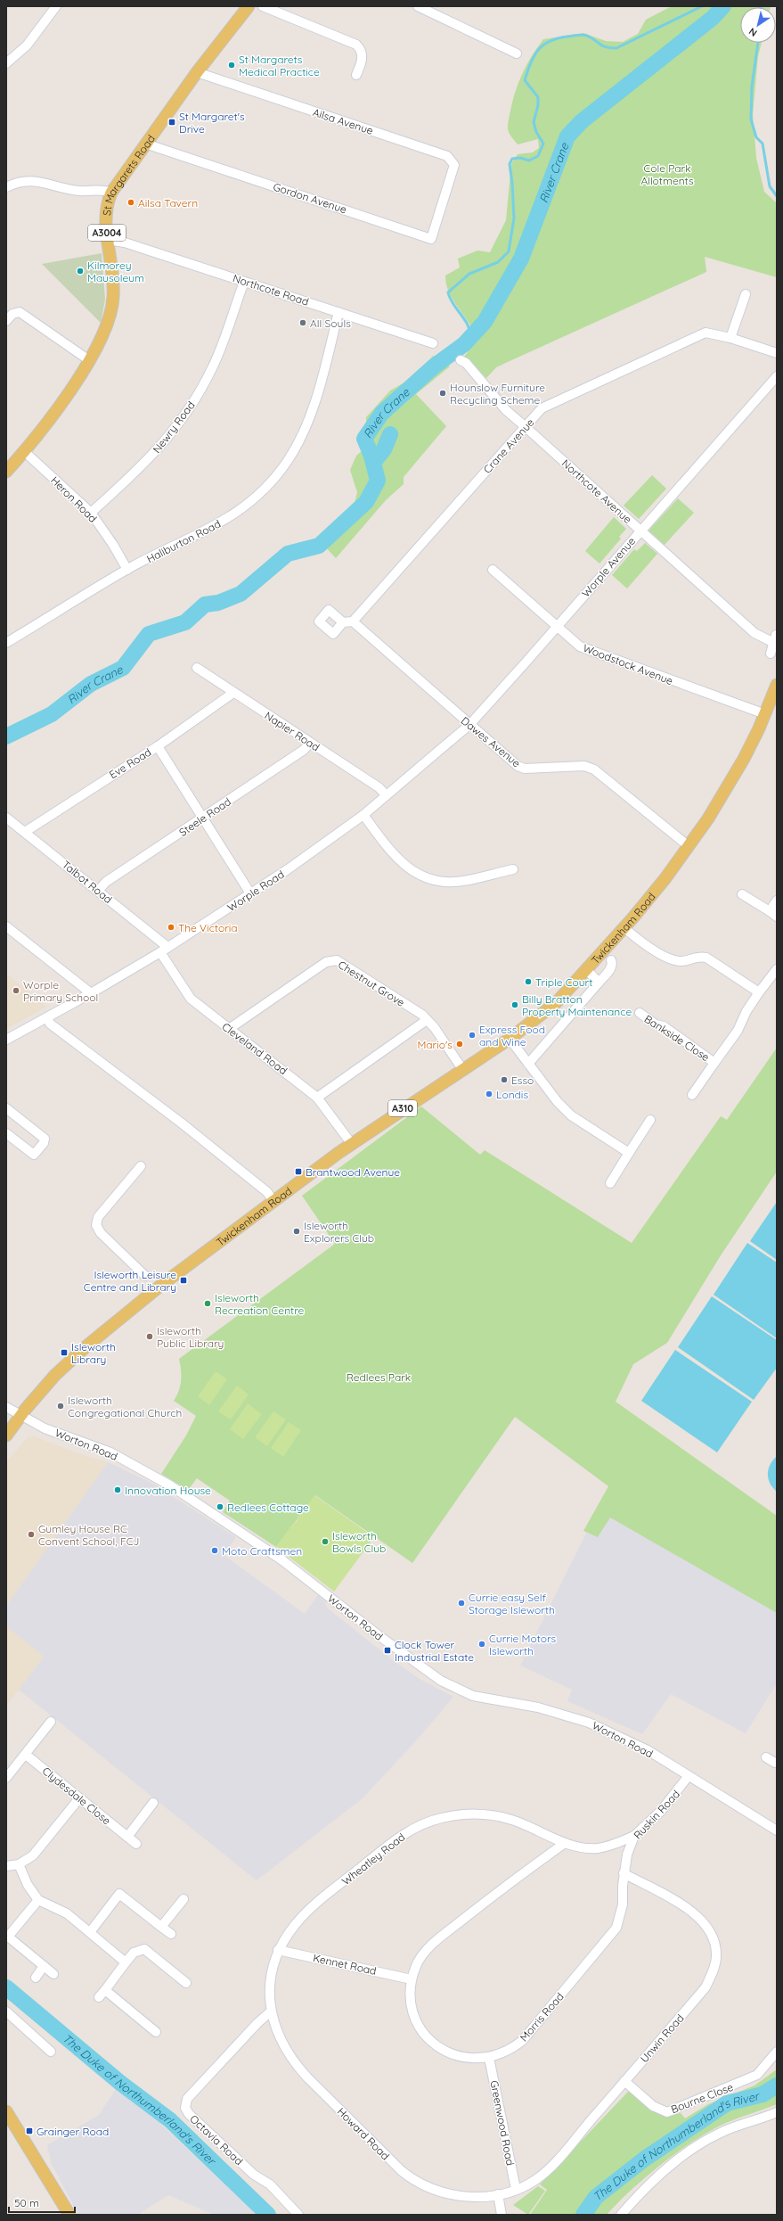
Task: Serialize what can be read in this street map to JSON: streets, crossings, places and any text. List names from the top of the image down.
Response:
{
  "streets": {
    "main road": [
      "St Margarets Road",
      "A3004",
      "Twickenham Road",
      "A310"
    ],
    "street": [
      "Ailsa Avenue",
      "Gordon Avenue",
      "Northcote Road",
      "Newry Road",
      "Crane Avenue",
      "Northcote Avenue",
      "Heron Road",
      "Haliburton Road",
      "Worple Avenue",
      "Woodstock Avenue",
      "Napier Road",
      "Dawes Avenue",
      "Eve Road",
      "Steele Road",
      "Talbot Road",
      "Worple Road",
      "Chestnut Grove",
      "Bankside Close",
      "Cleveland Road",
      "Worton Road",
      "Clydesdale Close",
      "Ruskin Road",
      "Wheatley Road",
      "Kennet Road",
      "Morris Road",
      "Unwin Road",
      "Bourne Close",
      "Greenwood Road",
      "Howard Road",
      "Octavia Road"
    ]
  },
  "crossings": [
    ["Ailsa Avenue", "St Margarets Road"],
    ["Ailsa Avenue", "Gordon Avenue"],
    ["St Margarets Road", "Gordon Avenue"],
    ["St Margarets Road", "Northcote Road"],
    ["St Margarets Road", "Heron Road"],
    ["Northcote Road", "Newry Road"],
    ["Northcote Road", "Haliburton Road"],
    ["Newry Road", "Heron Road"],
    ["Crane Avenue", "Northcote Avenue"],
    ["Crane Avenue", "Dawes Avenue"],
    ["Northcote Avenue", "Worple Avenue"],
    ["Heron Road", "Haliburton Road"],
    ["Worple Avenue", "Woodstock Avenue"],
    ["Worple Avenue", "Dawes Avenue"],
    ["Worple Avenue", "Worple Road"],
    ["Woodstock Avenue", "Twickenham Road"],
    ["Napier Road", "Eve Road"],
    ["Napier Road", "Steele Road"],
    ["Napier Road", "Worple Road"],
    ["Dawes Avenue", "Twickenham Road"],
    ["Eve Road", "Talbot Road"],
    ["Steele Road", "Talbot Road"],
    ["Talbot Road", "Worple Road"],
    ["Talbot Road", "Cleveland Road"],
    ["Worple Road", "Cleveland Road"],
    ["Twickenham Road", "Chestnut Grove"],
    ["Twickenham Road", "Cleveland Road"],
    ["Twickenham Road", "Worton Road"],
    ["Chestnut Grove", "Cleveland Road"],
    ["Worton Road", "Ruskin Road"],
    ["Ruskin Road", "Wheatley Road"],
    ["Ruskin Road", "Morris Road"],
    ["Ruskin Road", "Unwin Road"],
    ["Wheatley Road", "Kennet Road"],
    ["Wheatley Road", "Morris Road"],
    ["Wheatley Road", "Howard Road"],
    ["Wheatley Road", "Octavia Road"],
    ["Kennet Road", "Morris Road"],
    ["Morris Road", "Unwin Road"],
    ["Morris Road", "Greenwood Road"],
    ["Unwin Road", "Bourne Close"],
    ["Unwin Road", "Greenwood Road"],
    ["Unwin Road", "Howard Road"],
    ["Howard Road", "Octavia Road"]
  ],
  "water": ["River Crane", "The Duke of Northumberland's River"],
  "parks": ["Cole Park Allotments", "Redlees Park"],
  "places": {
    "other": [
      "St Margarets Medical Practice",
      "Ailsa Tavern",
      "Kilmorey Mausoleum",
      "All Souls",
      "Hounslow Furniture Recycling Scheme",
      "The Victoria",
      "Triple Court",
      "Worple Primary School",
      "Billy Bratton Property Maintenance",
      "Express Food and Wine",
      "Mario's",
      "Esso",
      "Londis",
      "Isleworth Explorers Club",
      "Isleworth Recreation Centre",
      "Isleworth Public Library",
      "Isleworth Congregational Church",
      "Innovation House",
      "Redlees Cottage",
      "Gumley House RC Convent School, FCJ",
      "Isleworth Bowls Club",
      "Moto Craftsmen",
      "Currie easy Self Storage Isleworth",
      "Currie Motors Isleworth"
    ],
    "transit": [
      "St Margaret's Drive",
      "Brantwood Avenue",
      "Isleworth Leisure Centre and Library",
      "Isleworth Library",
      "Clock Tower Industrial Estate",
      "Grainger Road"
    ]
  },
  "scale_bar": "50 m",
  "north": "bottom left"
}
